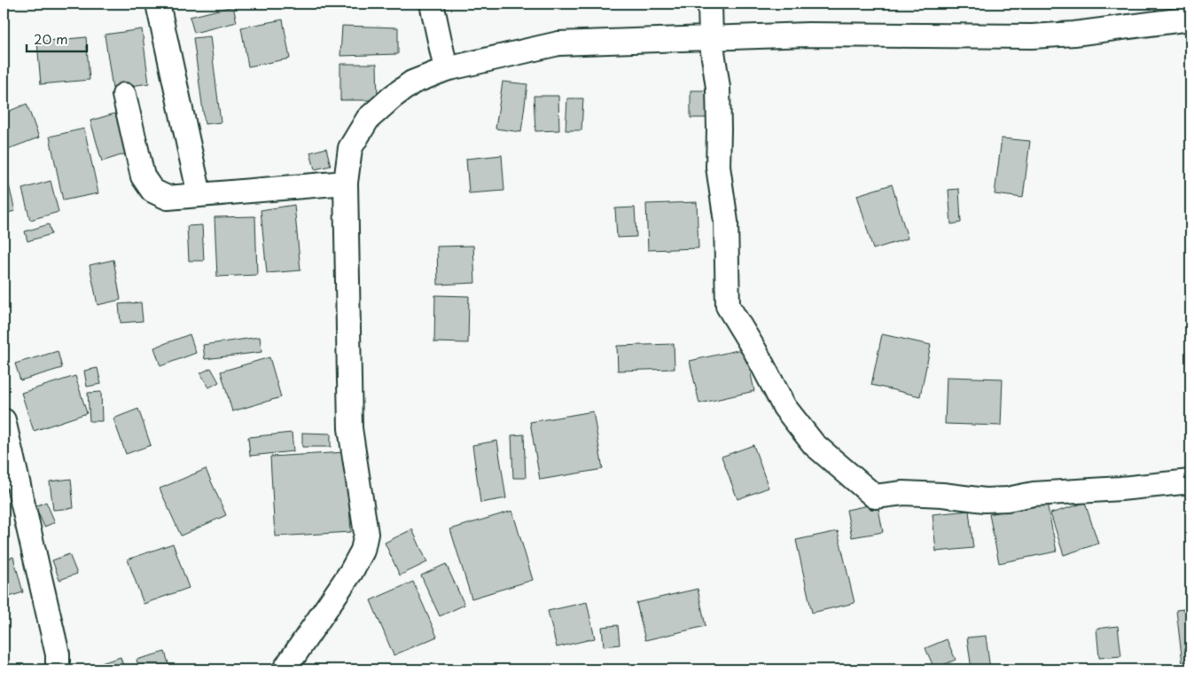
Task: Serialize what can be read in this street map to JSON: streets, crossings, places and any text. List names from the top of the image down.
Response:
{
  "scale_bar": "20 m"
}
